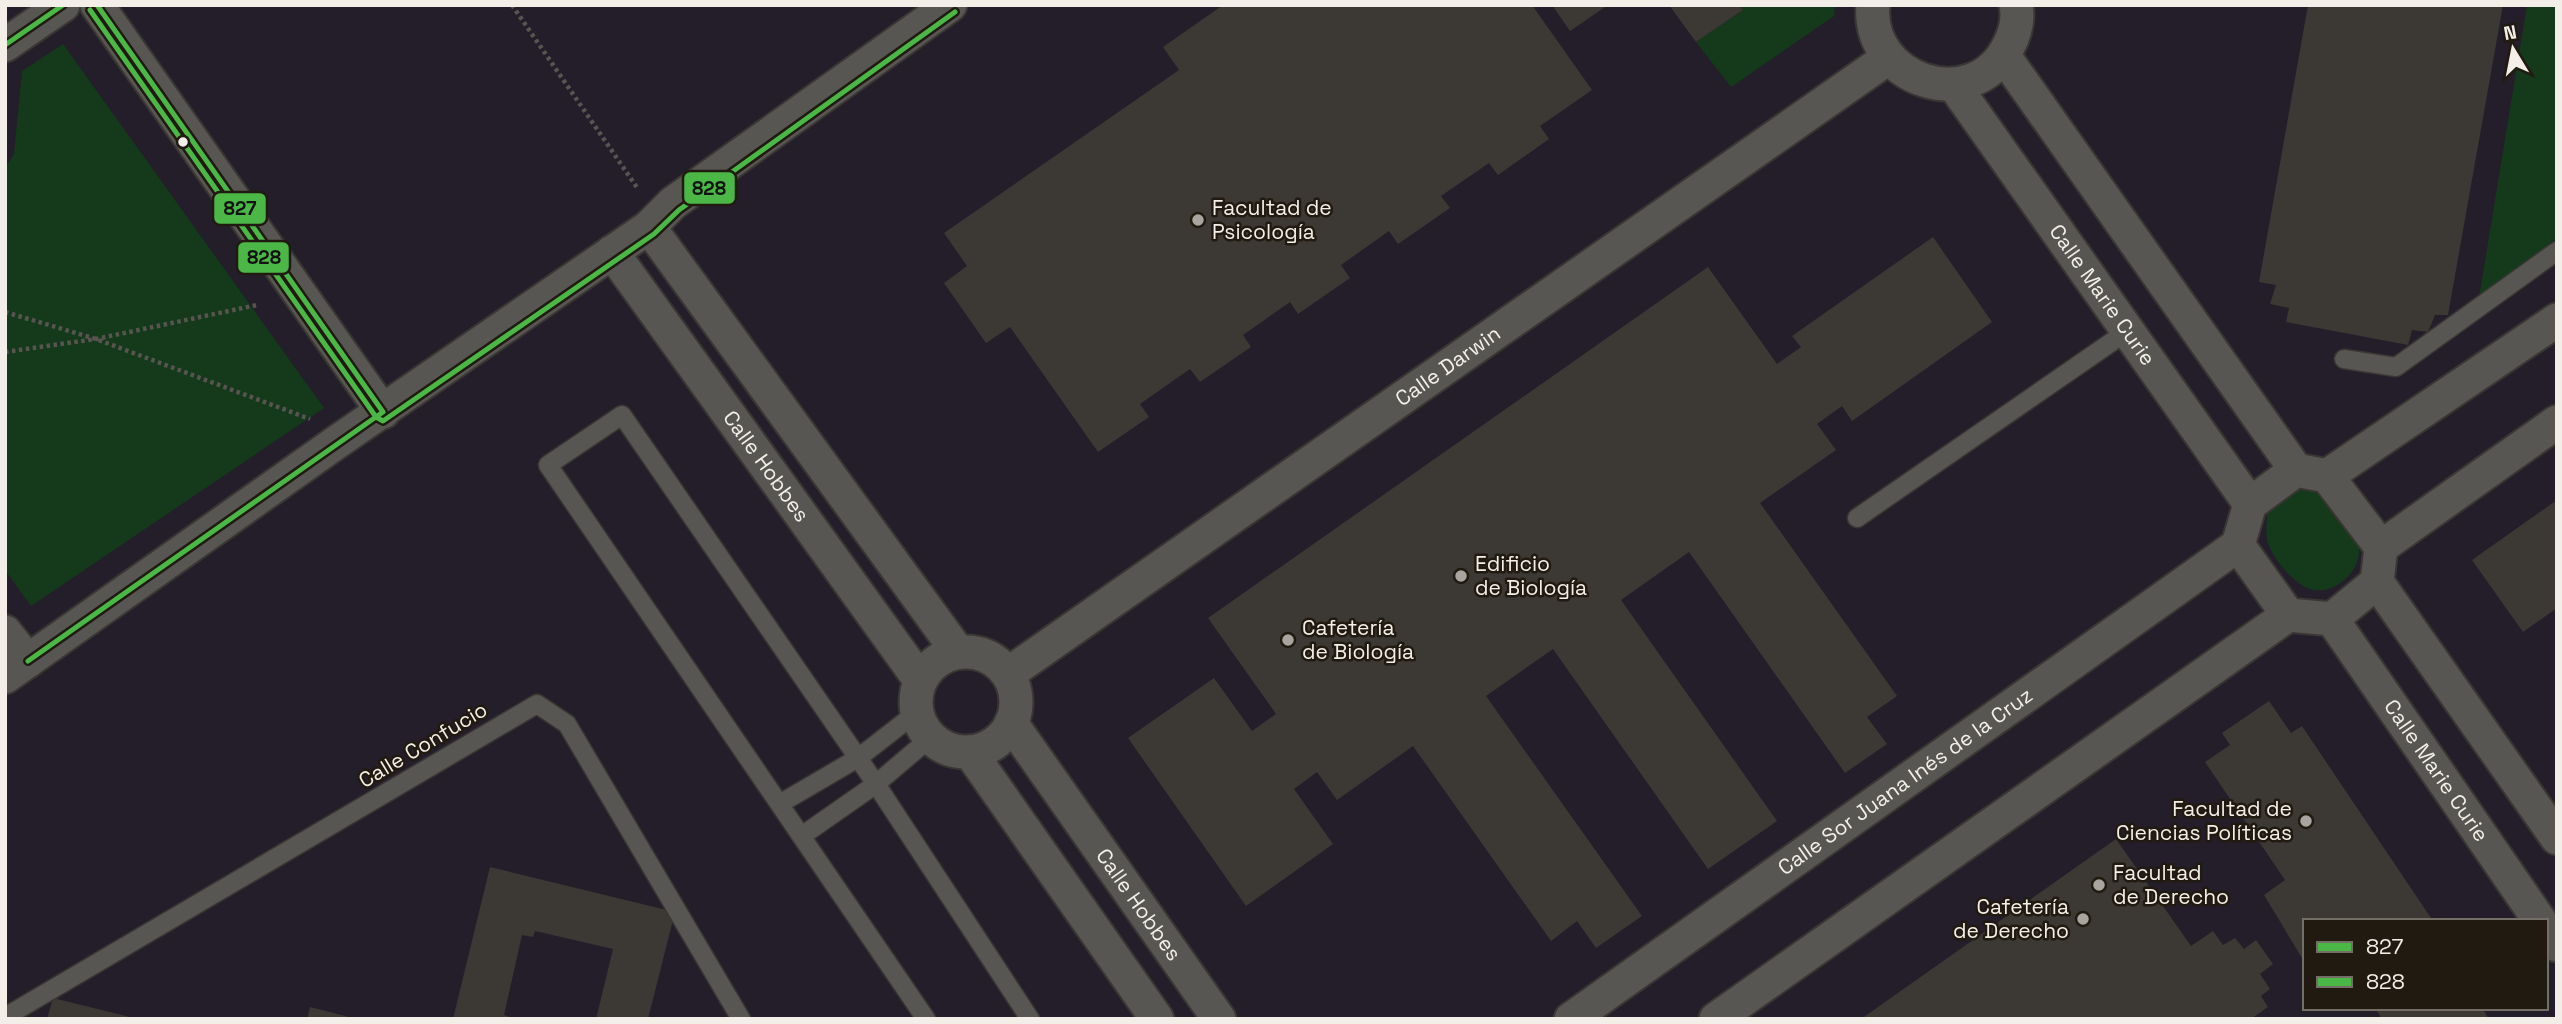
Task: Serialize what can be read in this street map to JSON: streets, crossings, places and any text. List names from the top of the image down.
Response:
{
  "streets": {
    "street": [
      "Calle Marie Curie",
      "Calle Darwin",
      "Calle Hobbes",
      "Calle Sor Juana Inés de la Cruz"
    ],
    "lane": ["Calle Confucio"]
  },
  "crossings": [
    ["Calle Marie Curie", "Calle Sor Juana Inés de la Cruz"],
    ["Calle Darwin", "Calle Hobbes"]
  ],
  "places": [
    "Facultad de Psicología",
    "Edificio de Biología",
    "Cafetería de Biología",
    "Facultad de Ciencias Políticas",
    "Facultad de Derecho",
    "Cafetería de Derecho"
  ],
  "lines": ["transit line 827", "transit line 828"],
  "legend": ["827", "828"],
  "north": "top"
}
